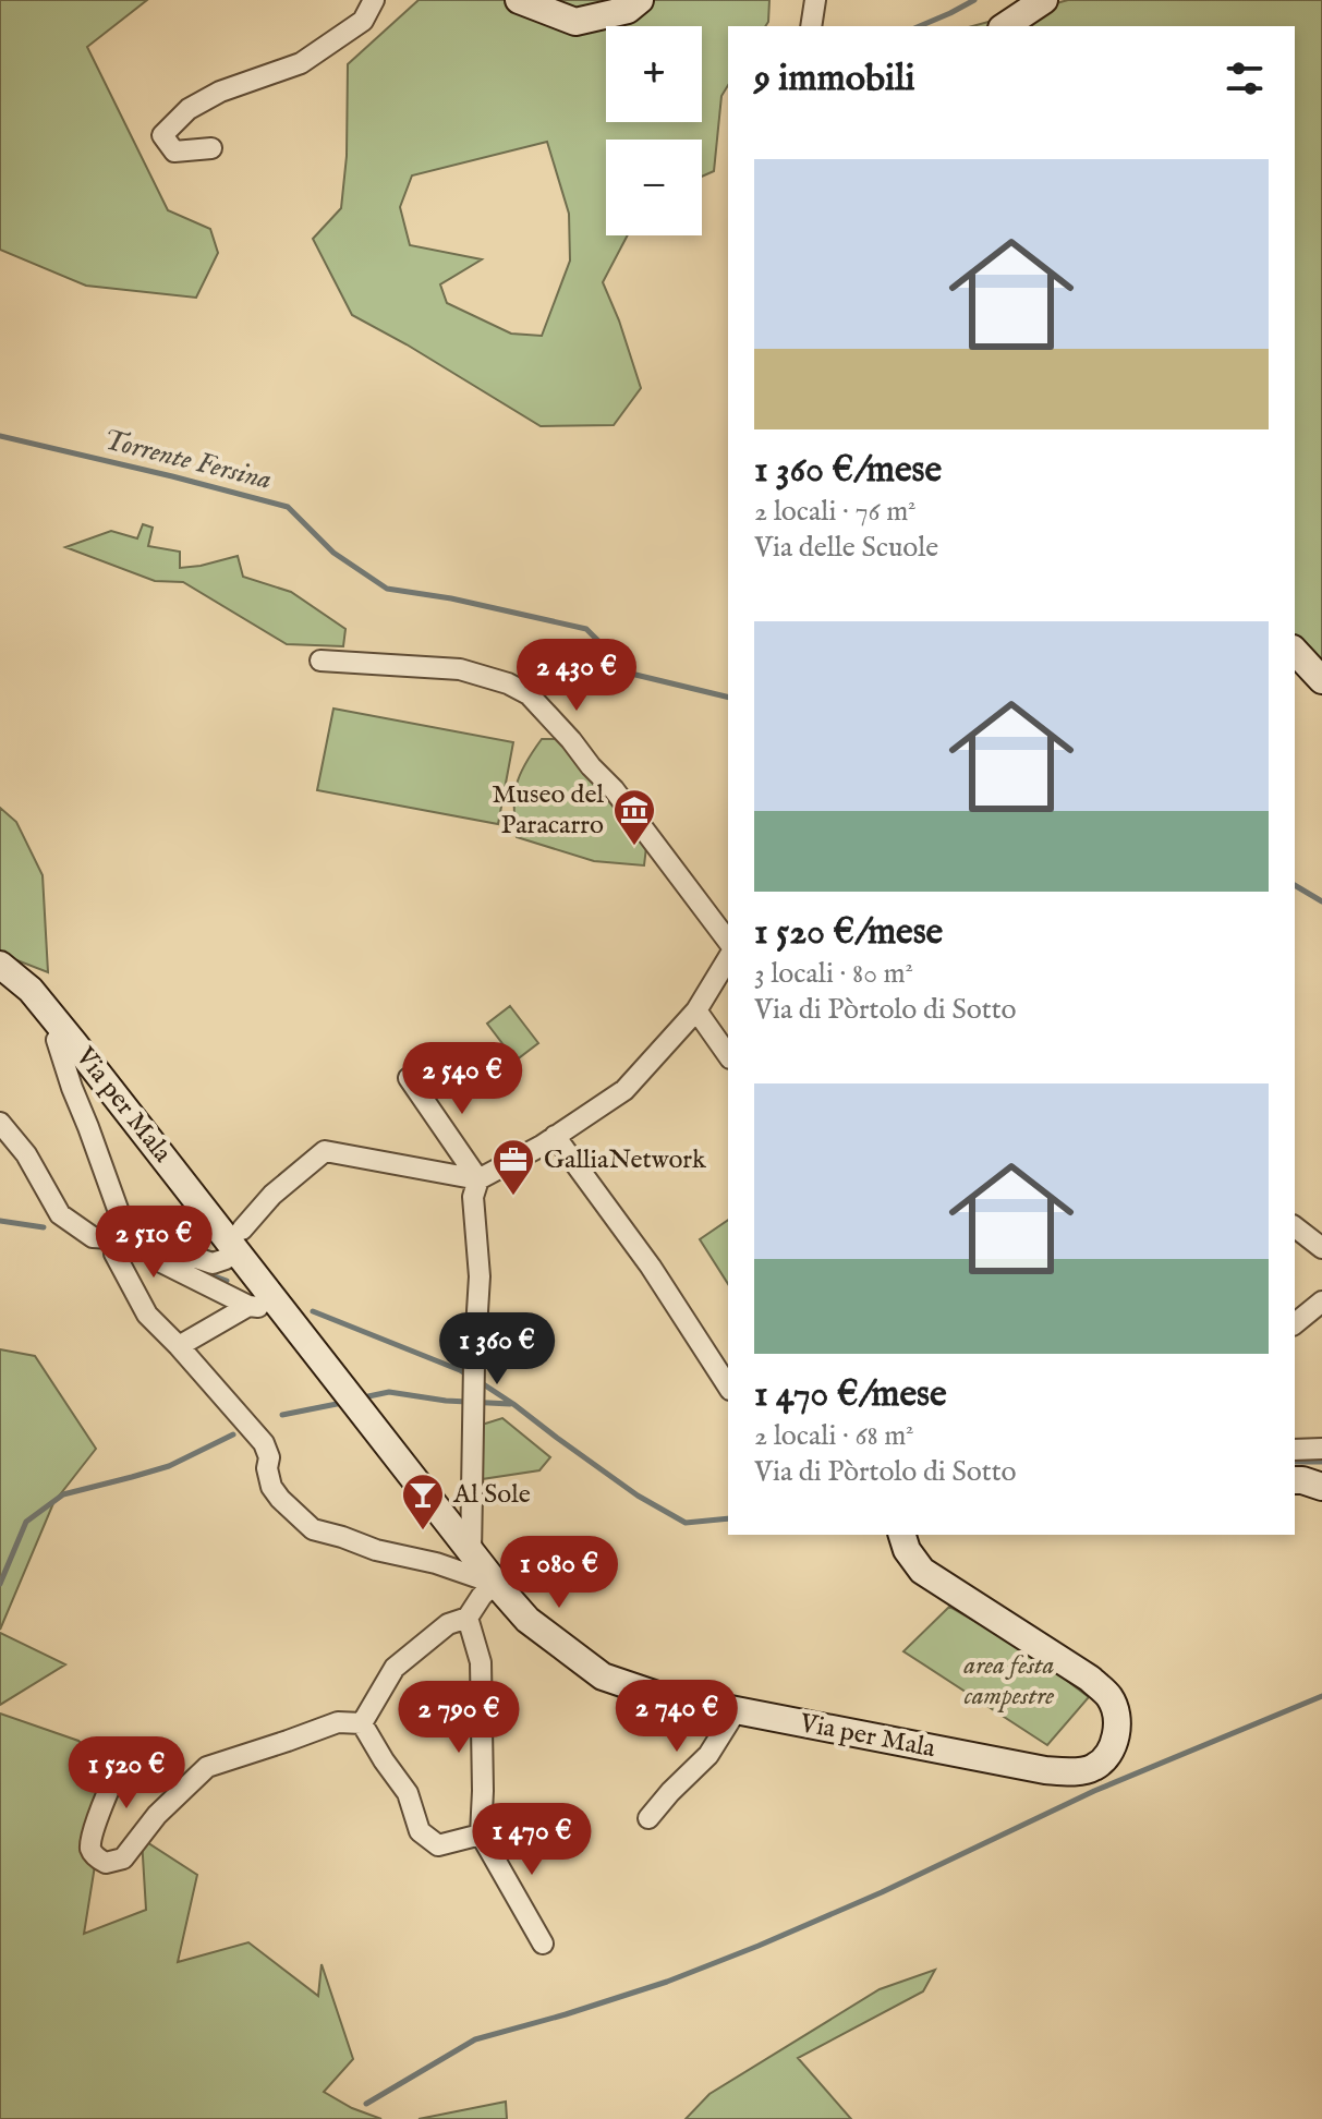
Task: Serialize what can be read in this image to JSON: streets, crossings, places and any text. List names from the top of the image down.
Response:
{
  "streets": {
    "main road": ["Via per Mala"]
  },
  "water": ["Torrente Fersina"],
  "parks": ["area festa campestre"],
  "places": {
    "museum": ["Museo del Paracarro"],
    "office": ["GalliaNetwork"],
    "bar": ["Al Sole"]
  },
  "page": {
    "map_buttons": ["+", "−"],
    "heading": "9 immobili",
    "list": [
      {
        "name": "1 360 €/mese",
        "note": "2 locali · 76 m² · Via delle Scuole"
      },
      {
        "name": "1 520 €/mese",
        "note": "3 locali · 80 m² · Via di Pòrtolo di Sotto"
      },
      {
        "name": "1 470 €/mese",
        "note": "2 locali · 68 m² · Via di Pòrtolo di Sotto"
      }
    ],
    "price": [
      "2 430 €",
      "2 540 €",
      "2 510 €",
      "1 360 €",
      "1 080 €",
      "2 740 €",
      "2 790 €",
      "1 520 €",
      "1 470 €"
    ]
  }
}
